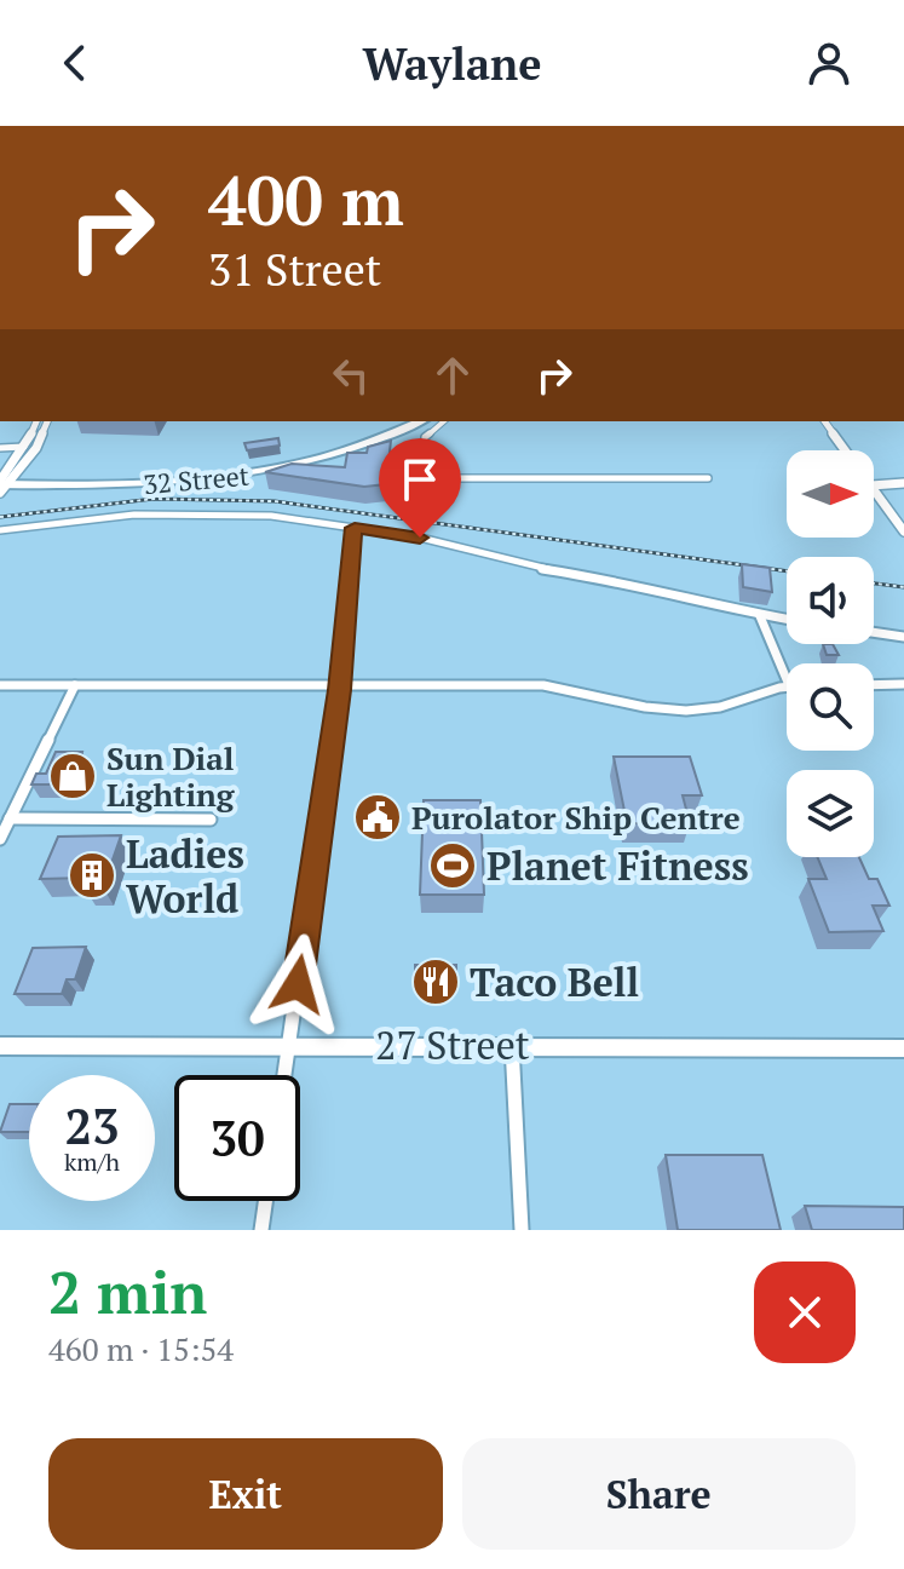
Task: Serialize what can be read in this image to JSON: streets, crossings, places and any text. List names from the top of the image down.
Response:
{
  "streets": {
    "highway": ["32 Street"],
    "main road": ["27 Street"]
  },
  "places": {
    "shop": ["Sun Dial Lighting"],
    "public building": ["Purolator Ship Centre"],
    "sports": ["Planet Fitness"],
    "building": ["Ladies World"],
    "restaurant": ["Taco Bell"]
  },
  "north": "right",
  "page": {
    "header": "Waylane",
    "turn": ["400 m", "31 Street"],
    "speed": "23 km/h",
    "limit": "30",
    "heading": ["2 min", "460 m · 15:54"],
    "buttons": ["Exit", "Share"]
  }
}
